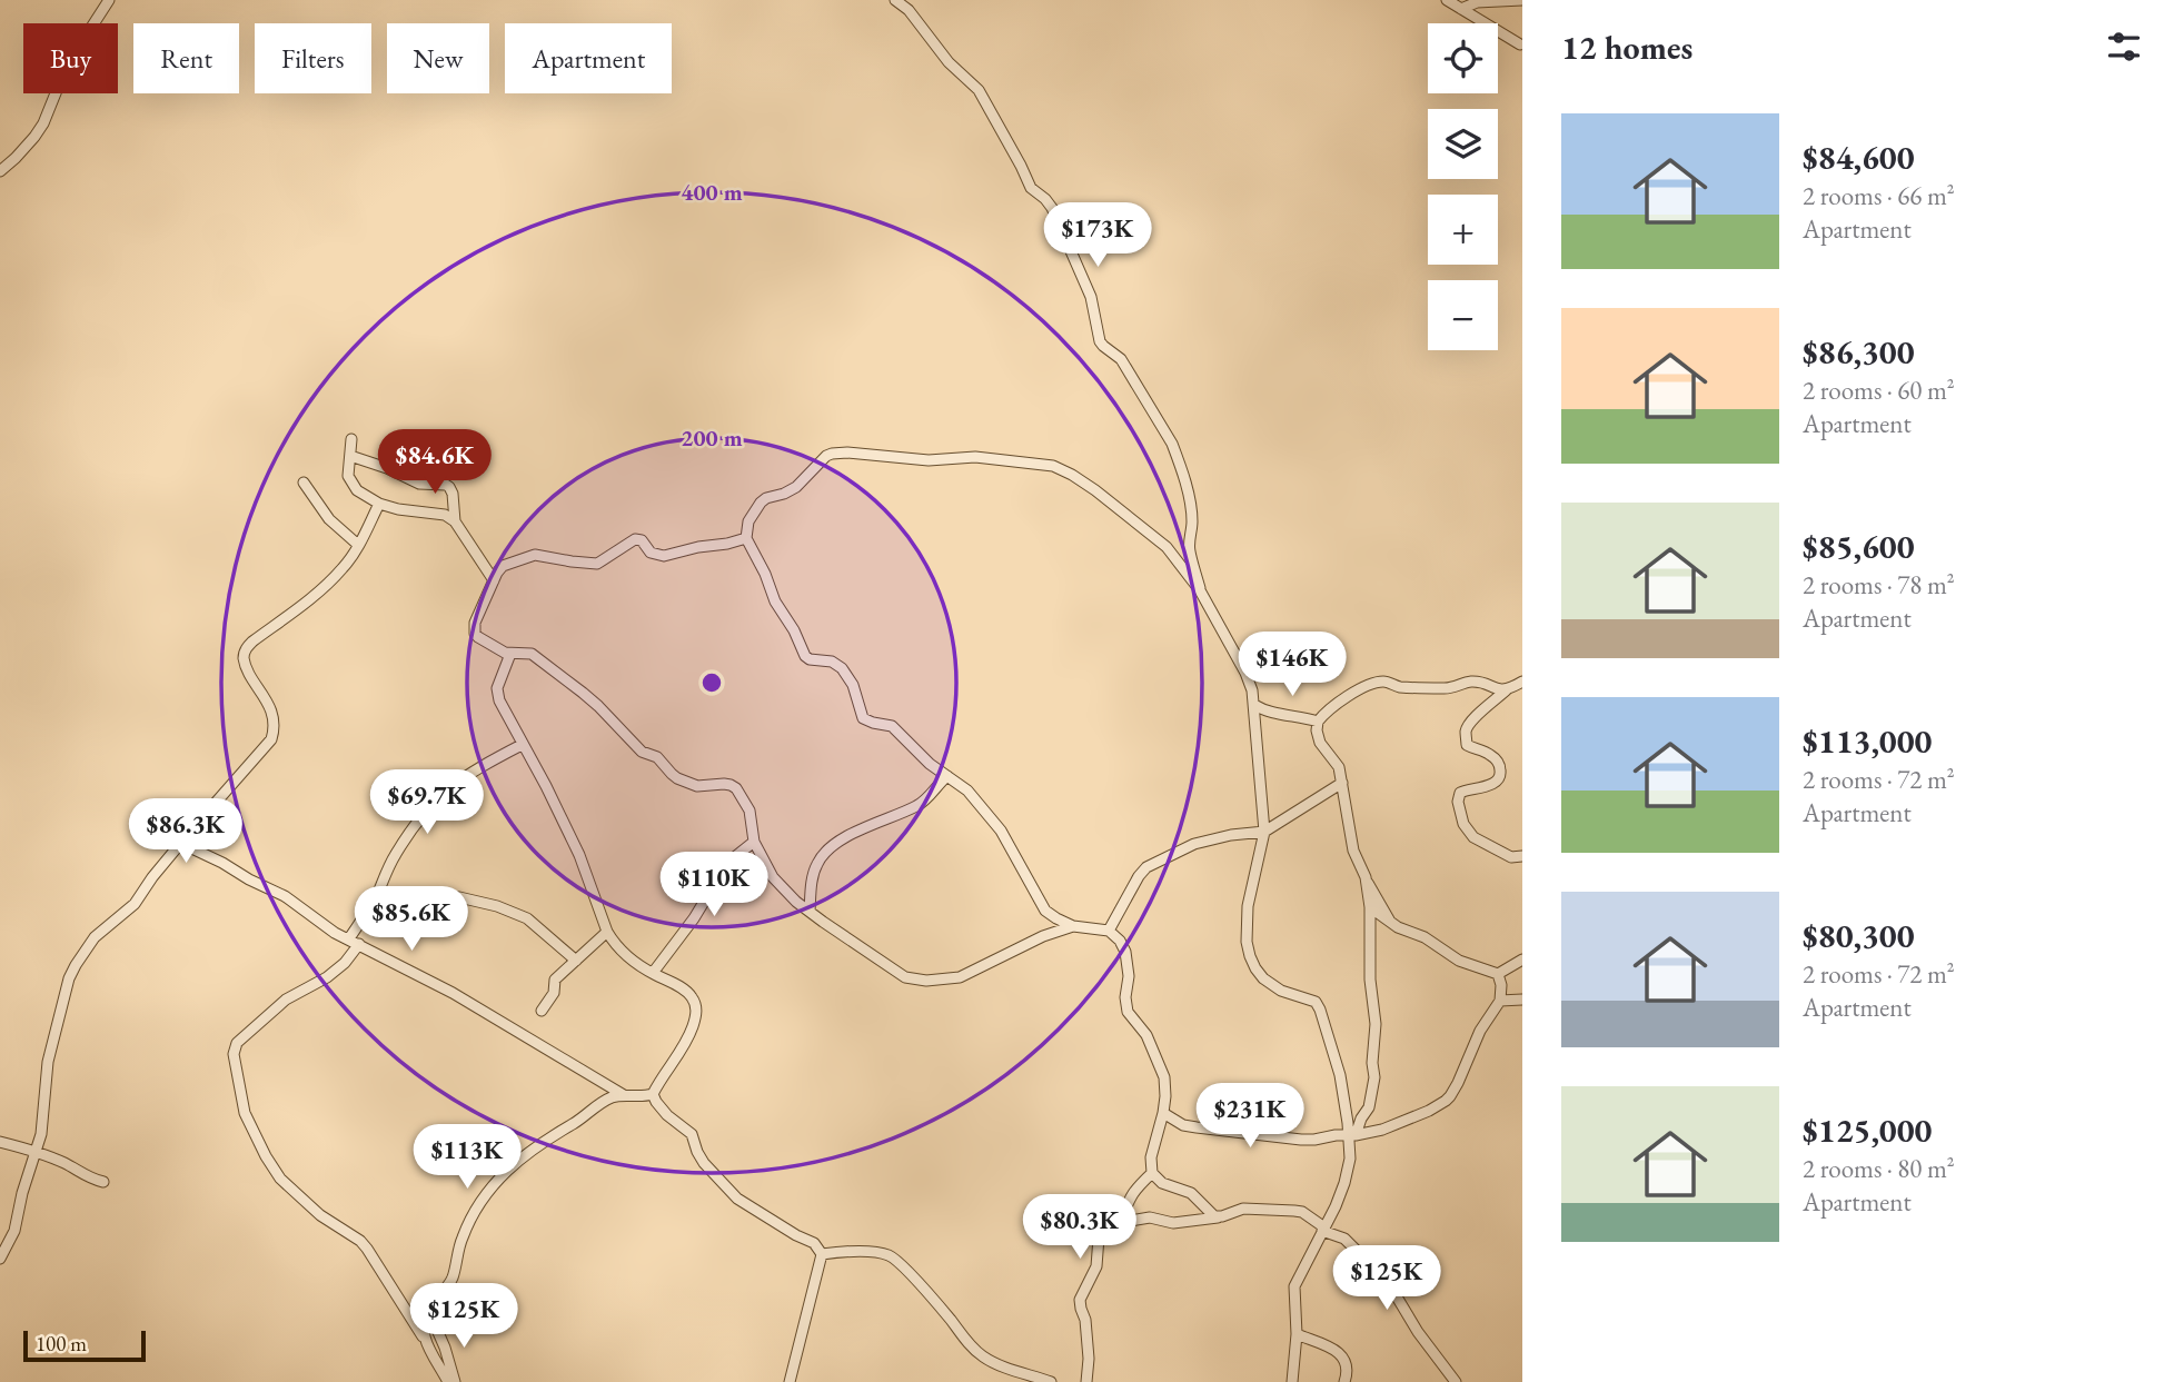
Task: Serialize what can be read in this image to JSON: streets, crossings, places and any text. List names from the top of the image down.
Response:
{
  "scale_bar": "100 m",
  "page": {
    "heading": "12 homes",
    "map_buttons": ["+", "−"],
    "chip": [
      "Buy",
      "Rent",
      "Filters",
      "New",
      "Apartment"
    ],
    "list": [
      {
        "name": "$84,600",
        "note": "2 rooms · 66 m² · Apartment"
      },
      {
        "name": "$86,300",
        "note": "2 rooms · 60 m² · Apartment"
      },
      {
        "name": "$85,600",
        "note": "2 rooms · 78 m² · Apartment"
      },
      {
        "name": "$113,000",
        "note": "2 rooms · 72 m² · Apartment"
      },
      {
        "name": "$80,300",
        "note": "2 rooms · 72 m² · Apartment"
      },
      {
        "name": "$125,000",
        "note": "2 rooms · 80 m² · Apartment"
      }
    ],
    "price": [
      "$173K",
      "$84.6K",
      "$146K",
      "$69.7K",
      "$86.3K",
      "$110K",
      "$85.6K",
      "$231K",
      "$113K",
      "$80.3K",
      "$125K",
      "$125K"
    ],
    "scale": "100 m"
  },
  "rings": ["400 m", "200 m"]
}
